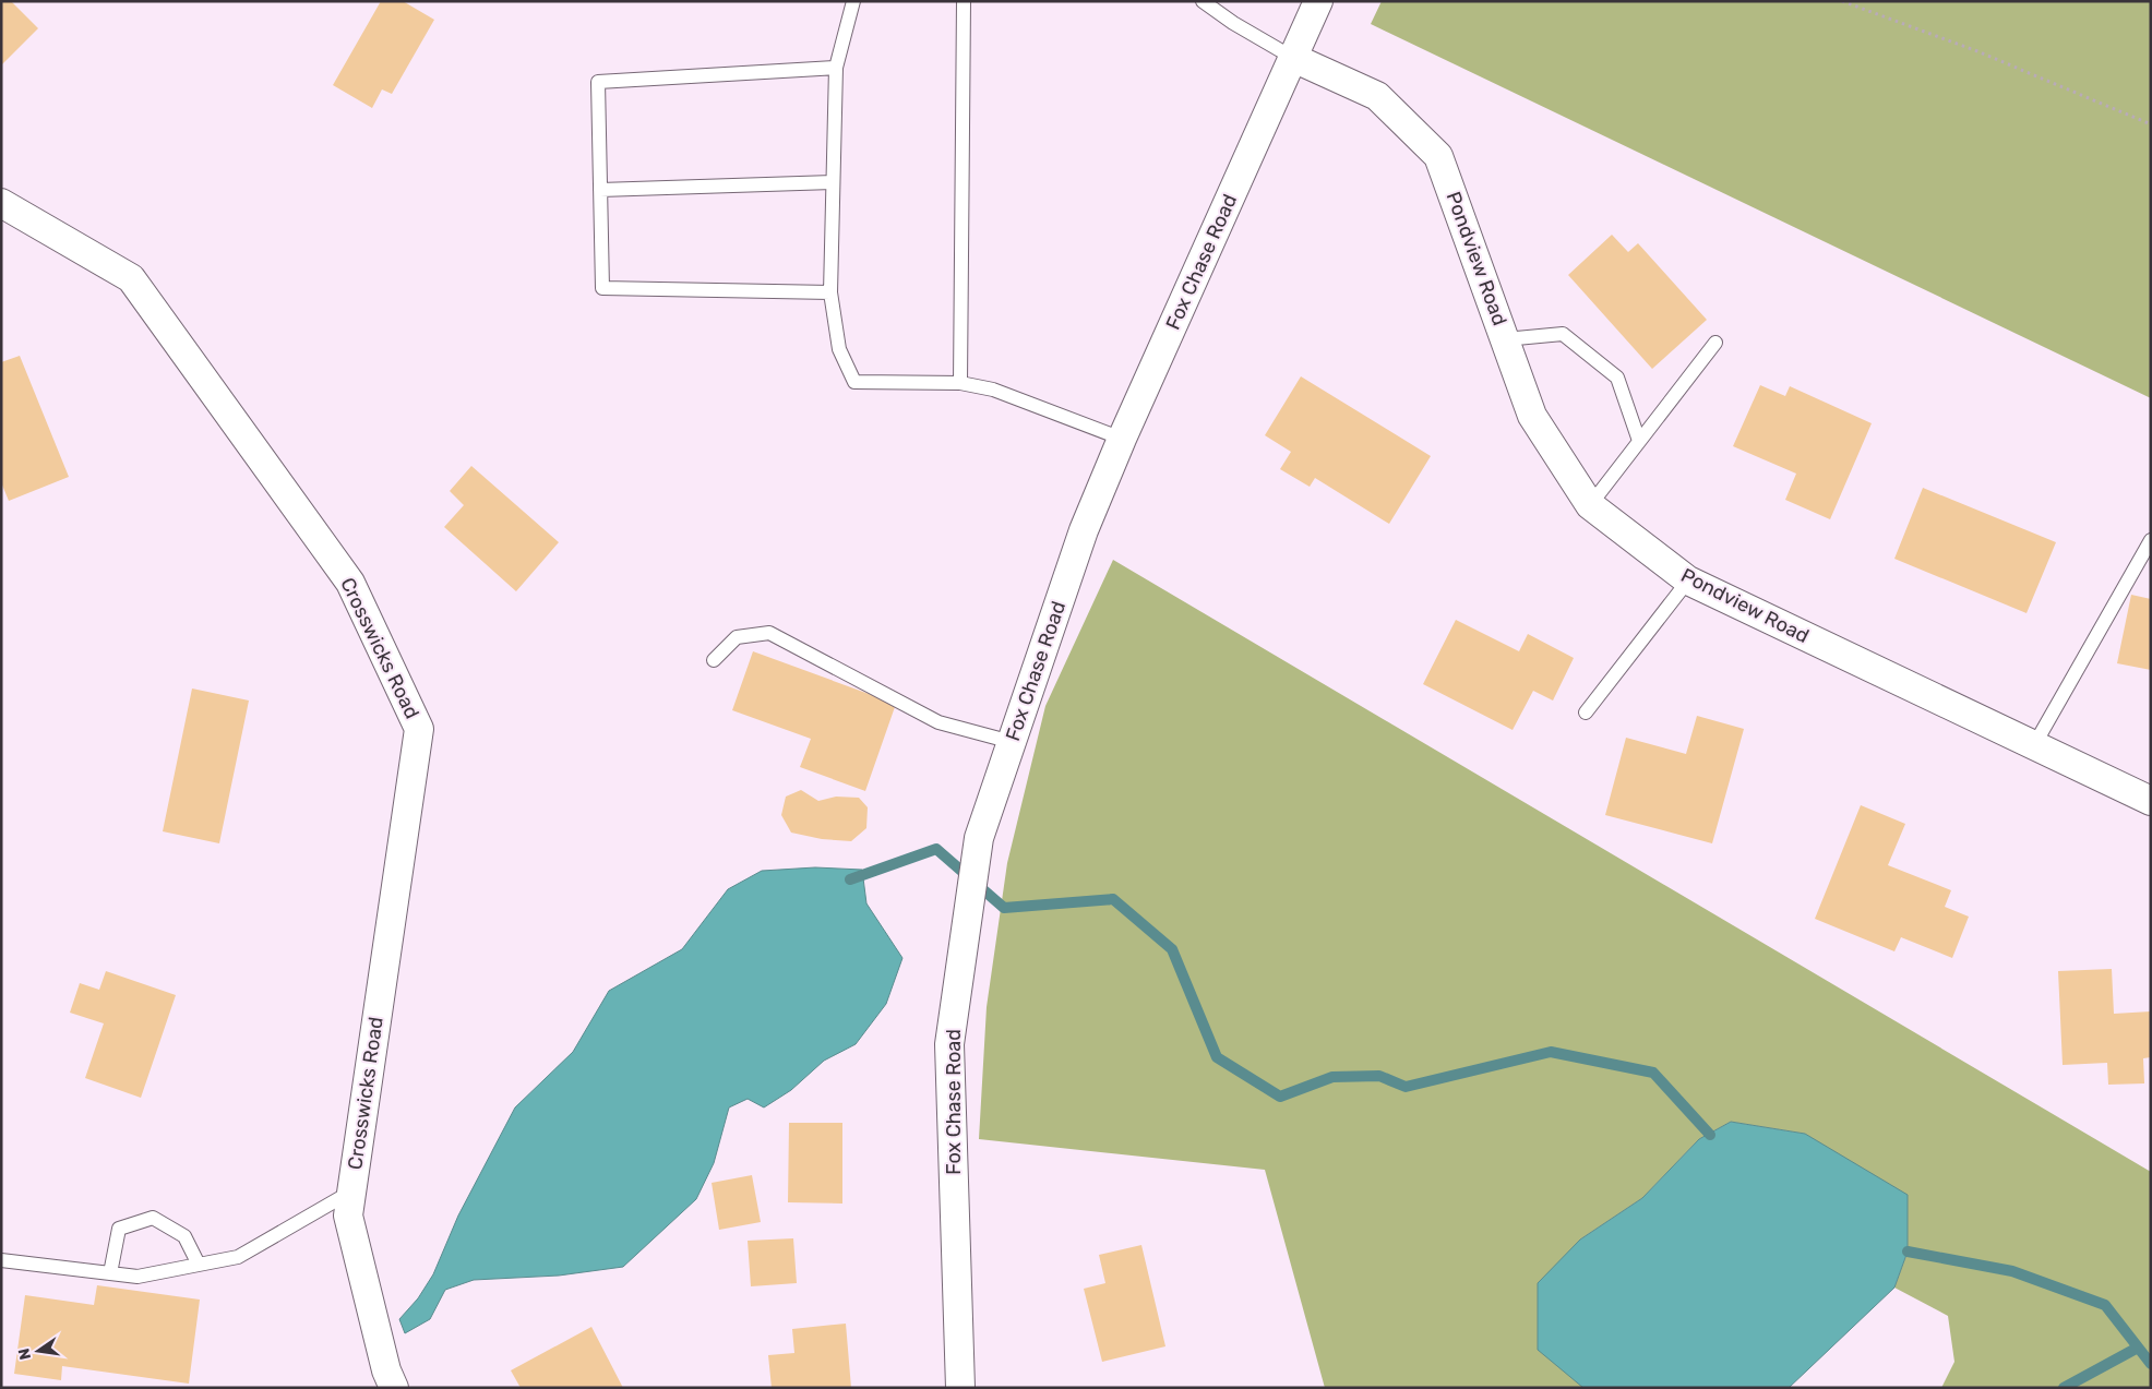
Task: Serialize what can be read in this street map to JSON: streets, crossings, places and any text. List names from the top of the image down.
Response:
{
  "streets": {
    "street": ["Pondview Road", "Fox Chase Road", "Crosswicks Road"]
  },
  "crossings": [
    ["Pondview Road", "Fox Chase Road"]
  ],
  "north": "left"
}
